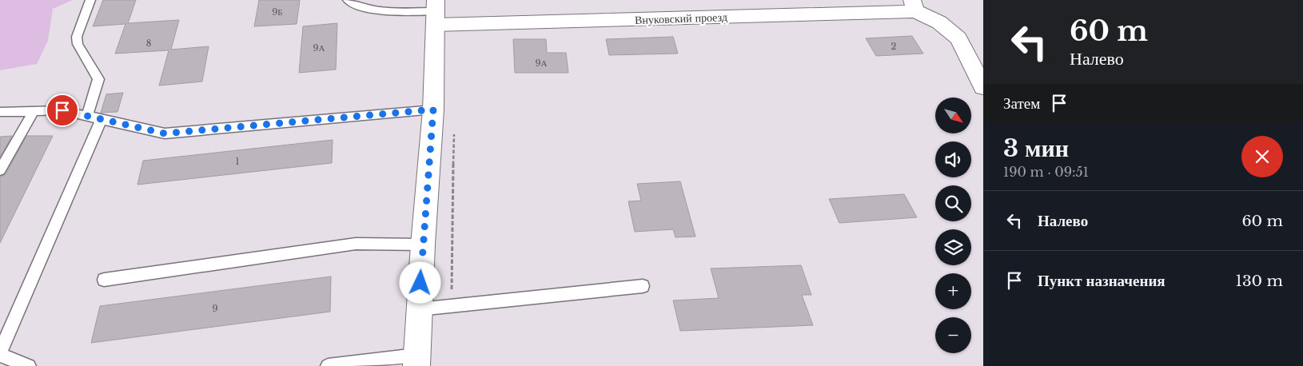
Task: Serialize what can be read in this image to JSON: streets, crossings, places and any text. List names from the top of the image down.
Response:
{
  "streets": {
    "street": ["Внуковский проезд"]
  },
  "house_numbers": [
    "9Б",
    "8",
    "2",
    "9А",
    "9А",
    "1",
    "9"
  ],
  "north": "bottom right",
  "page": {
    "turn": ["60 m", "Налево"],
    "then": "Затем",
    "map_buttons": ["+", "−"],
    "heading": ["3 мин", "190 m · 09:51"],
    "list": [
      {
        "name": "Налево",
        "value": "60 m"
      },
      {
        "name": "Пункт назначения",
        "value": "130 m"
      }
    ]
  }
}
